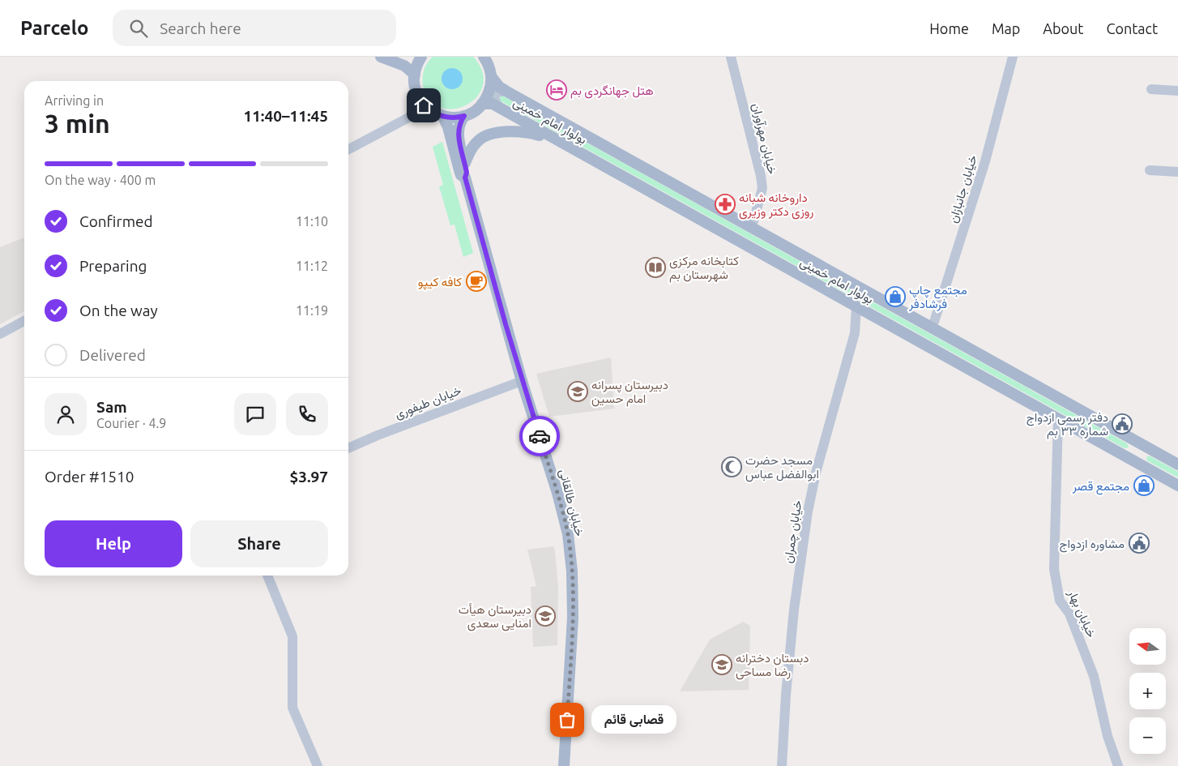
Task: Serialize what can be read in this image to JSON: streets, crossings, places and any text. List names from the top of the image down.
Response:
{
  "streets": {
    "main road": ["بولوار امام خمینی", "خیابان طالقانی"],
    "street": [
      "خیابان مهرآوران",
      "خیابان جانبازان",
      "خیابان طیفوری",
      "خیابان چمران",
      "خیابان بهار"
    ]
  },
  "crossings": [
    ["بولوار امام خمینی", "خیابان مهرآوران"],
    ["بولوار امام خمینی", "خیابان جانبازان"],
    ["بولوار امام خمینی", "خیابان چمران"],
    ["بولوار امام خمینی", "خیابان بهار"],
    ["خیابان طیفوری", "خیابان طالقانی"]
  ],
  "places": {
    "hotel": ["هتل جهانگردی بم"],
    "pharmacy": ["داروخانه شبانه روزی دکتر وزیری"],
    "library": ["کتابخانه مرکزی شهرستان بم"],
    "cafe": ["کافه کیپو"],
    "shop": ["مجتمع چاپ فرشادفر", "مجتمع قصر"],
    "school or university": ["دبیرستان پسرانه امام حسین", "دبیرستان هیأت امنایی سعدی", "دبستان دخترانه رضا مساحی"],
    "public building": ["دفتر رسمی ازدواج شماره ۳۳ بم", "مشاوره ازدواج"],
    "mosque": ["مسجد حضرت ابوالفضل عباس"],
    "other": ["قصابی قائم"]
  },
  "north": "left",
  "page": {
    "header": "Parcelo",
    "search": "Search here",
    "nav": [
      "Home",
      "Map",
      "About",
      "Contact"
    ],
    "heading": ["3 min", "Arriving in", "11:40–11:45"],
    "panel": [
      "Sam",
      "Courier · 4.9",
      "Order #1510",
      "$3.97"
    ],
    "bar": "On the way · 400 m",
    "list": [
      ["Confirmed", "11:10"],
      ["Preparing", "11:12"],
      ["On the way", "11:19"],
      "Delivered"
    ],
    "buttons": ["Help", "Share"],
    "map_buttons": ["+", "−"],
    "bubble": "قصابی قائم"
  }
}
